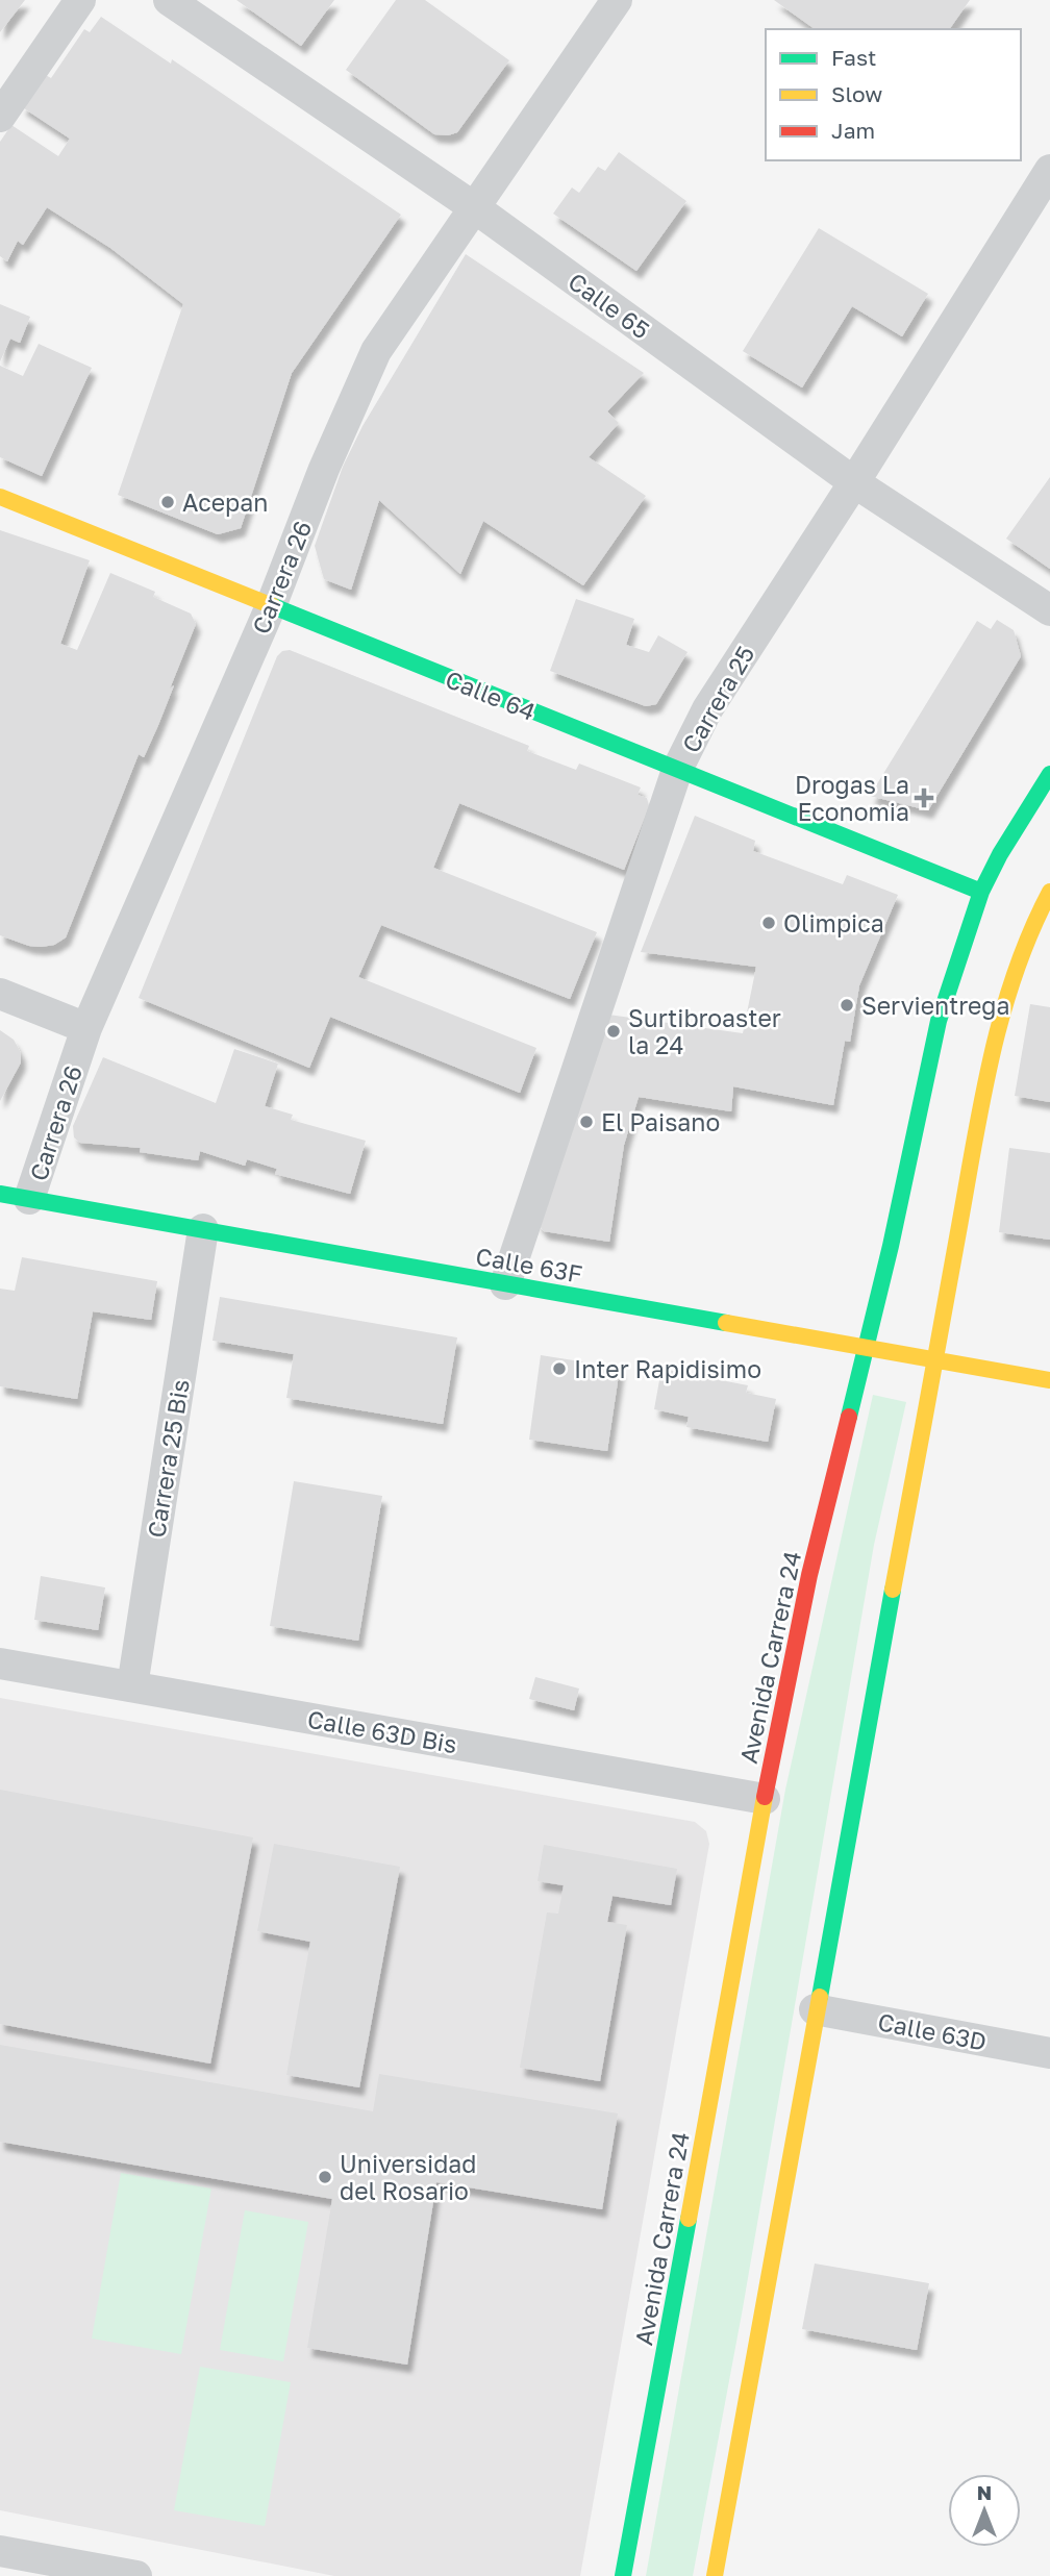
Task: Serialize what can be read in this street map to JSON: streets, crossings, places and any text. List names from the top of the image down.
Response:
{
  "streets": {
    "main road": ["Calle 64", "Calle 63F", "Avenida Carrera 24"],
    "street": [
      "Calle 65",
      "Carrera 26",
      "Carrera 25",
      "Carrera 25 Bis",
      "Calle 63D Bis",
      "Calle 63D"
    ]
  },
  "crossings": [
    ["Calle 65", "Carrera 26"],
    ["Calle 65", "Carrera 25"],
    ["Carrera 26", "Calle 64"],
    ["Carrera 26", "Calle 63F"],
    ["Calle 64", "Carrera 25"],
    ["Calle 64", "Avenida Carrera 24"],
    ["Carrera 25", "Calle 63F"],
    ["Calle 63F", "Carrera 25 Bis"],
    ["Calle 63F", "Avenida Carrera 24"],
    ["Carrera 25 Bis", "Calle 63D Bis"],
    ["Avenida Carrera 24", "Calle 63D Bis"]
  ],
  "places": {
    "other": [
      "Acepan",
      "Olimpica",
      "Servientrega",
      "Surtibroaster la 24",
      "El Paisano",
      "Inter Rapidisimo",
      "Universidad del Rosario"
    ],
    "health": ["Drogas La Economia"]
  },
  "legend": ["Fast", "Slow", "Jam"],
  "north": "top"
}
